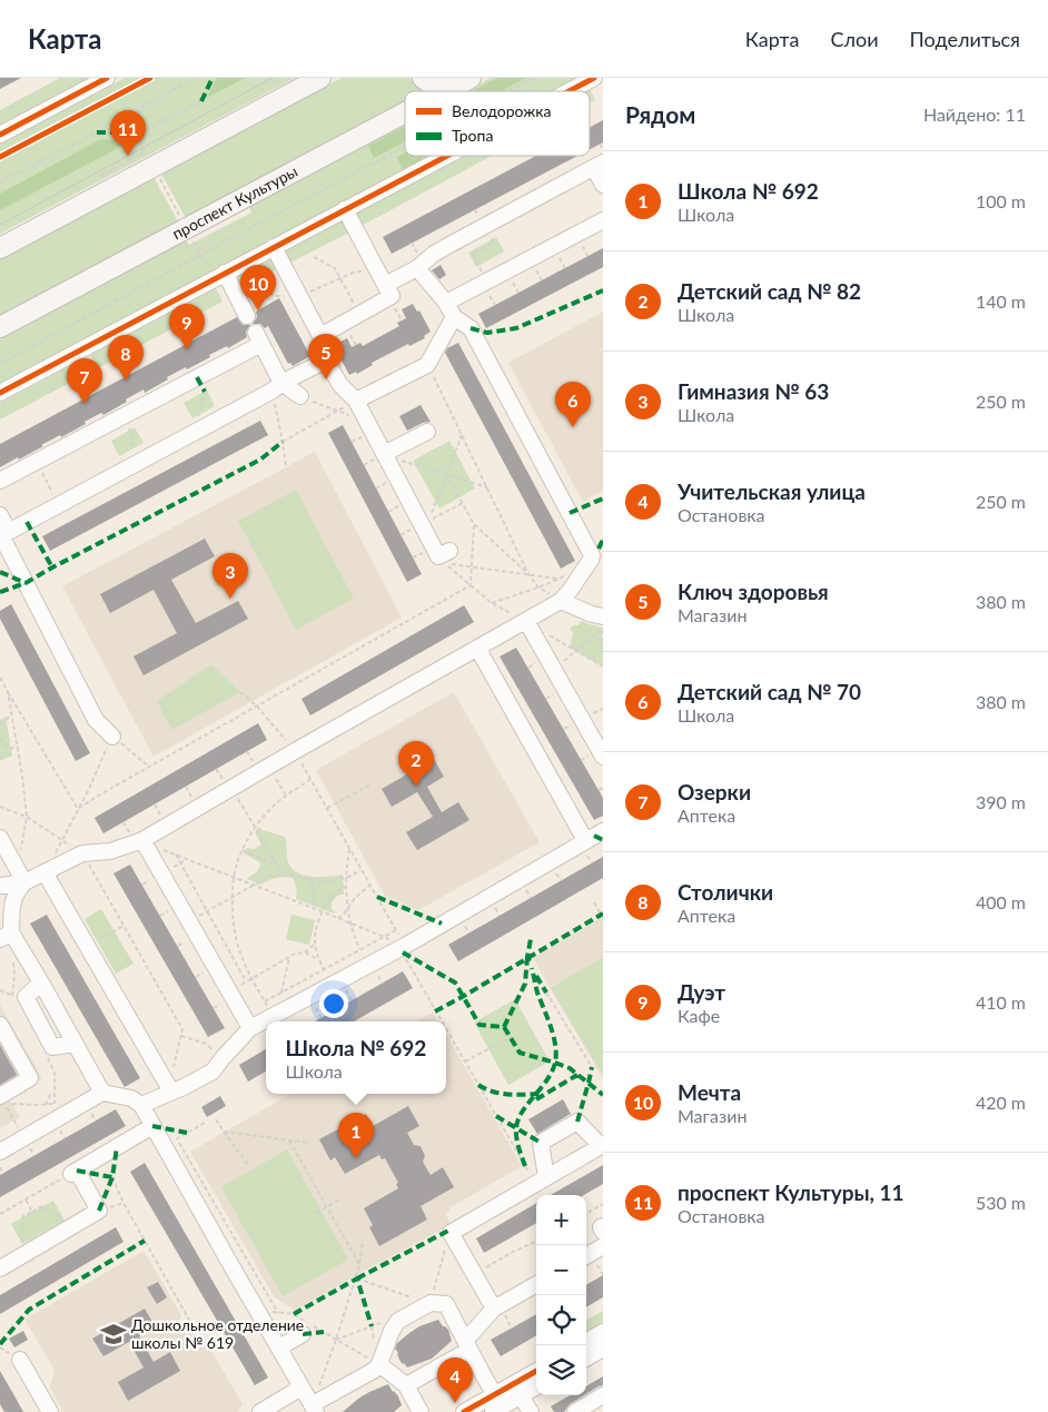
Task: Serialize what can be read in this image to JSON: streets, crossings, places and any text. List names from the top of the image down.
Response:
{
  "streets": {
    "main road": ["проспект Культуры"]
  },
  "places": {
    "school or university": ["Дошкольное отделение школы № 619"]
  },
  "legend": ["Велодорожка", "Тропа"],
  "page": {
    "header": "Карта",
    "nav": ["Карта", "Слои", "Поделиться"],
    "heading": ["Рядом", "Найдено: 11"],
    "pins": [
      "11",
      "10",
      "9",
      "5",
      "8",
      "7",
      "6",
      "3",
      "2",
      "1",
      "4"
    ],
    "list": [
      {
        "mark": "1",
        "name": "Школа № 692",
        "note": "Школа",
        "value": "100 m"
      },
      {
        "mark": "2",
        "name": "Детский сад № 82",
        "note": "Школа",
        "value": "140 m"
      },
      {
        "mark": "3",
        "name": "Гимназия № 63",
        "note": "Школа",
        "value": "250 m"
      },
      {
        "mark": "4",
        "name": "Учительская улица",
        "note": "Остановка",
        "value": "250 m"
      },
      {
        "mark": "5",
        "name": "Ключ здоровья",
        "note": "Магазин",
        "value": "380 m"
      },
      {
        "mark": "6",
        "name": "Детский сад № 70",
        "note": "Школа",
        "value": "380 m"
      },
      {
        "mark": "7",
        "name": "Озерки",
        "note": "Аптека",
        "value": "390 m"
      },
      {
        "mark": "8",
        "name": "Столички",
        "note": "Аптека",
        "value": "400 m"
      },
      {
        "mark": "9",
        "name": "Дуэт",
        "note": "Кафе",
        "value": "410 m"
      },
      {
        "mark": "10",
        "name": "Мечта",
        "note": "Магазин",
        "value": "420 m"
      },
      {
        "mark": "11",
        "name": "проспект Культуры, 11",
        "note": "Остановка",
        "value": "530 m"
      }
    ],
    "popup": ["Школа № 692", "Школа"],
    "map_buttons": ["+", "−"]
  }
}
